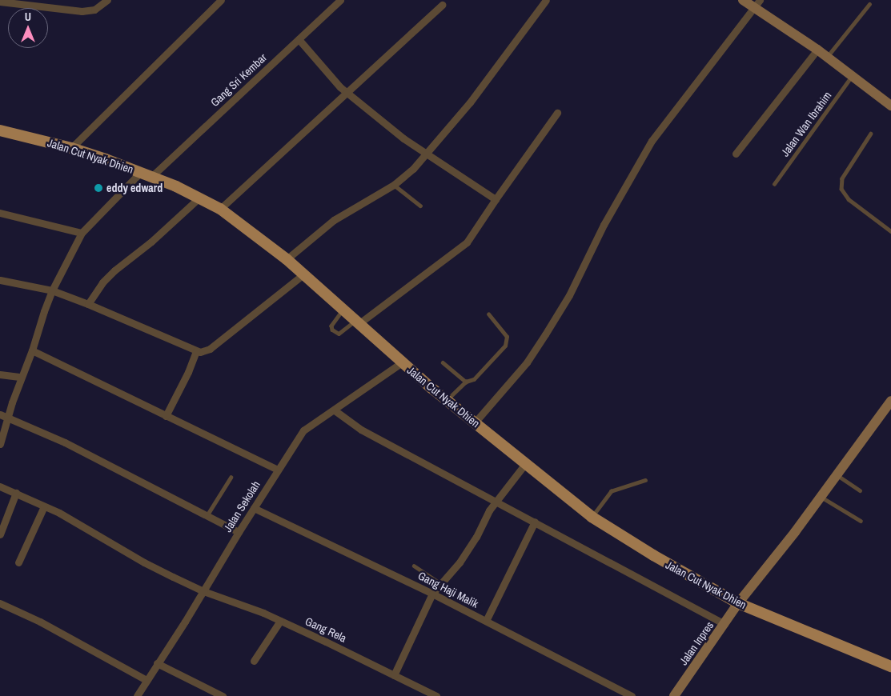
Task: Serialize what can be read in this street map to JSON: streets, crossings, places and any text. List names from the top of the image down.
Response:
{
  "streets": {
    "main road": ["Jalan Cut Nyak Dhien"],
    "street": [
      "Gang Sri Kembar",
      "Jalan Sekolah",
      "Gang Haji Malik",
      "Gang Rela",
      "Jalan Inpres"
    ],
    "lane": ["Jalan Wan Ibrahim"]
  },
  "crossings": [
    ["Gang Sri Kembar", "Jalan Cut Nyak Dhien"],
    ["Jalan Cut Nyak Dhien", "Jalan Sekolah"],
    ["Jalan Cut Nyak Dhien", "Jalan Inpres"],
    ["Jalan Sekolah", "Gang Haji Malik"],
    ["Jalan Sekolah", "Gang Rela"]
  ],
  "places": ["eddy edward"],
  "north": "top"
}
